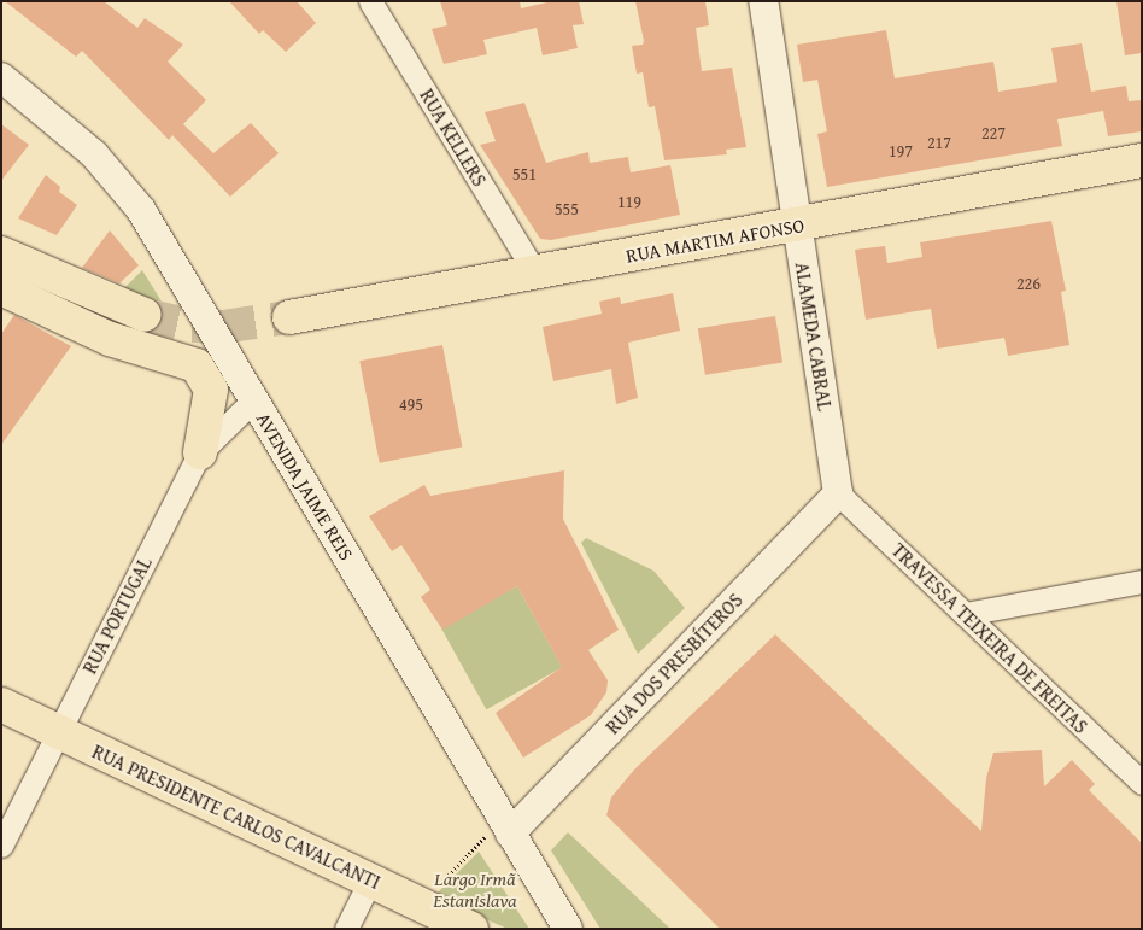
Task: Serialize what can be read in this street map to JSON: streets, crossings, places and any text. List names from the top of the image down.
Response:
{
  "streets": {
    "main road": ["RUA MARTIM AFONSO", "RUA PRESIDENTE CARLOS CAVALCANTI"],
    "street": [
      "RUA KELLERS",
      "ALAMEDA CABRAL",
      "AVENIDA JAIME REIS",
      "RUA PORTUGAL",
      "TRAVESSA TEIXEIRA DE FREITAS",
      "RUA DOS PRESBÍTEROS"
    ]
  },
  "crossings": [
    ["RUA KELLERS", "RUA MARTIM AFONSO"],
    ["RUA MARTIM AFONSO", "ALAMEDA CABRAL"],
    ["ALAMEDA CABRAL", "TRAVESSA TEIXEIRA DE FREITAS"],
    ["ALAMEDA CABRAL", "RUA DOS PRESBÍTEROS"],
    ["AVENIDA JAIME REIS", "RUA PORTUGAL"],
    ["AVENIDA JAIME REIS", "RUA DOS PRESBÍTEROS"],
    ["RUA PORTUGAL", "RUA PRESIDENTE CARLOS CAVALCANTI"],
    ["TRAVESSA TEIXEIRA DE FREITAS", "RUA DOS PRESBÍTEROS"]
  ],
  "parks": ["Largo Irmã Estanislava"],
  "house_numbers": [
    "227",
    "217",
    "197",
    "551",
    "119",
    "555",
    "226",
    "495"
  ]
}
